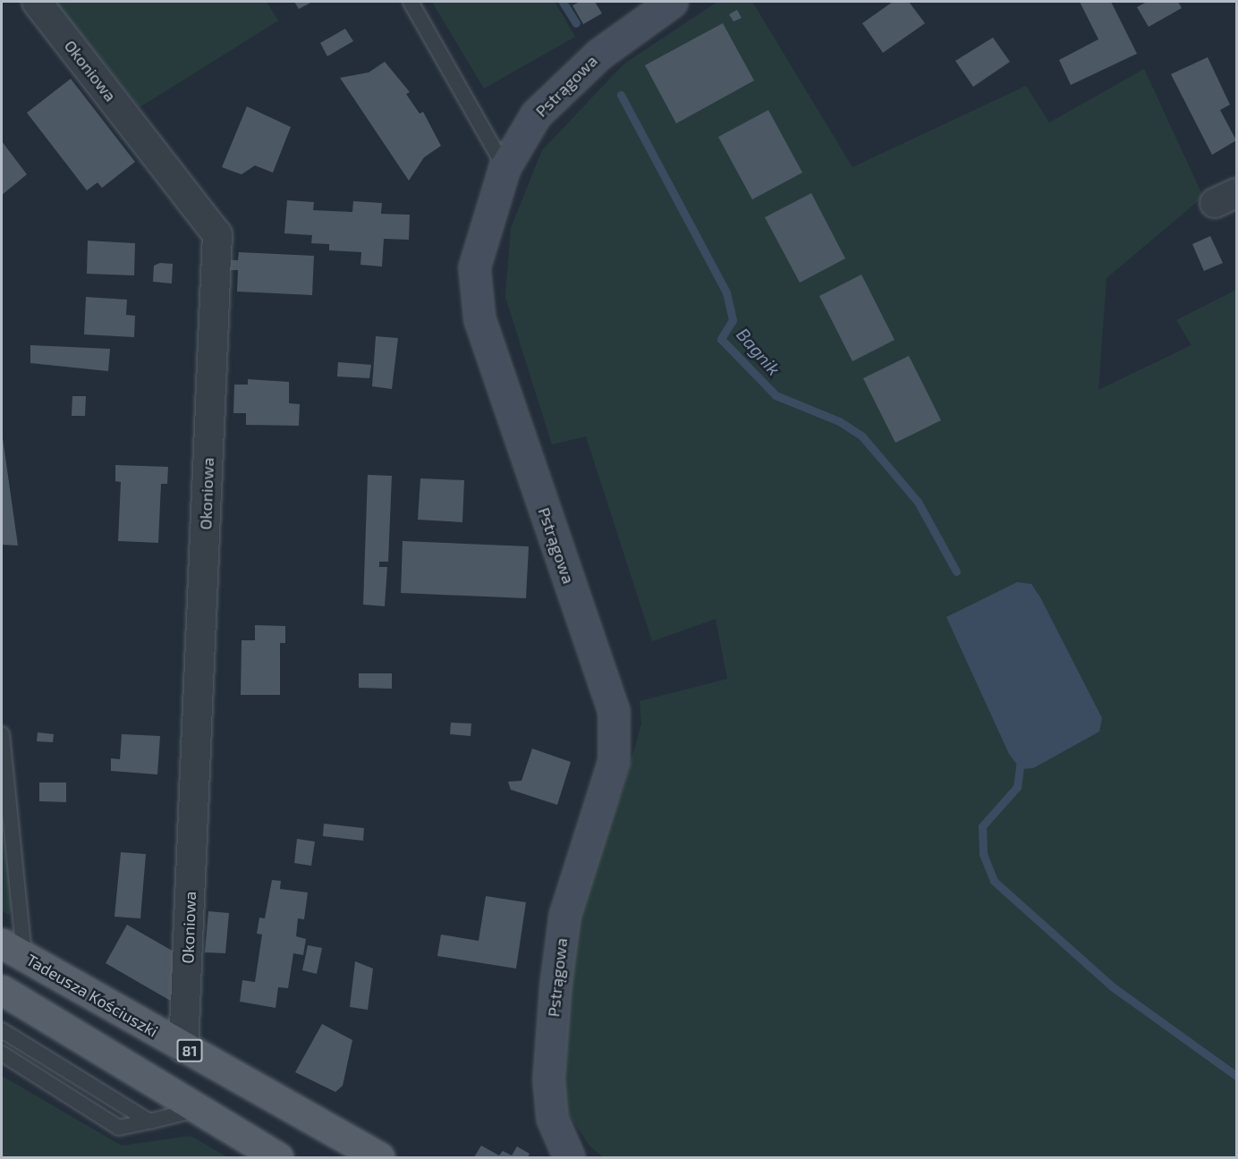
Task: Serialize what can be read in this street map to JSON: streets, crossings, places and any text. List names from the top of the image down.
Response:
{
  "streets": {
    "main road": ["Tadeusza Kościuszki", "81"],
    "street": ["Okoniowa", "Pstrągowa"]
  },
  "crossings": [
    ["Okoniowa", "Tadeusza Kościuszki"]
  ],
  "water": ["Bagnik"]
}
